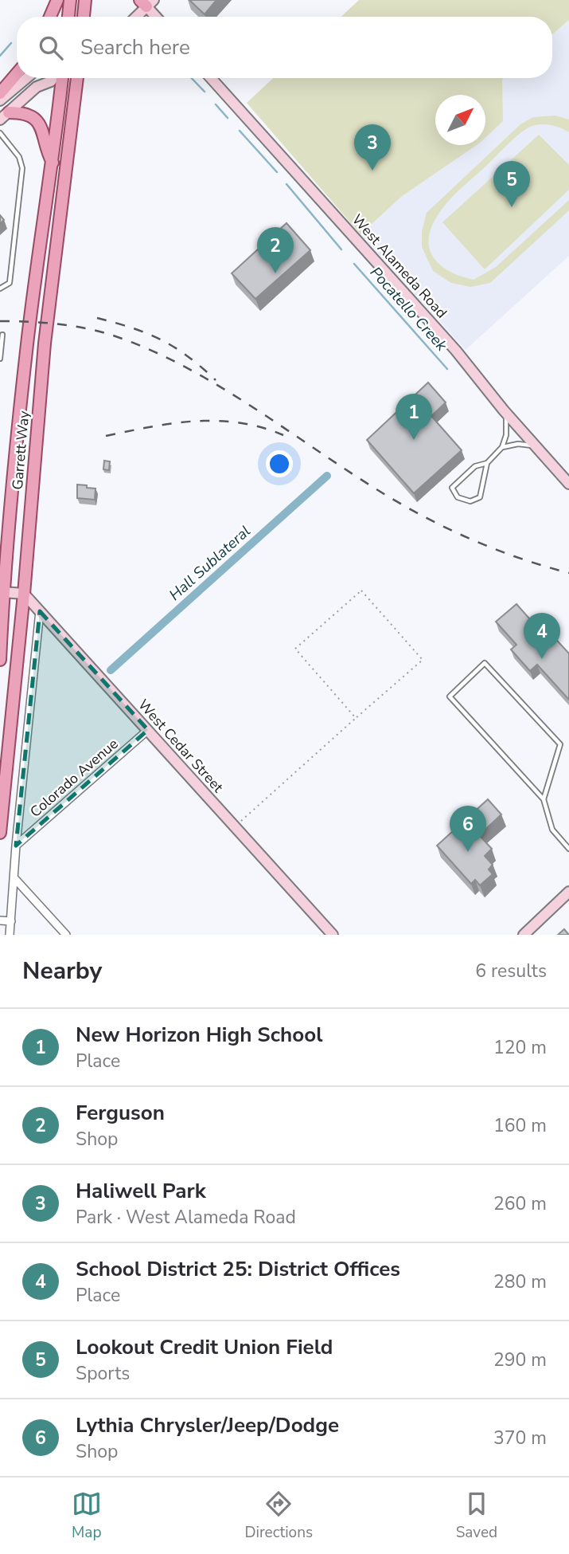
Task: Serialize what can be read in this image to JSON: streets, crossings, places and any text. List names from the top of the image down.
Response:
{
  "streets": {
    "main road": ["West Alameda Road", "Garrett Way", "West Cedar Street"],
    "street": ["Colorado Avenue"]
  },
  "crossings": [
    ["Garrett Way", "West Cedar Street"],
    ["West Cedar Street", "Colorado Avenue"]
  ],
  "water": ["Pocatello Creek", "Hall Sublateral"],
  "north": "top right",
  "page": {
    "search": "Search here",
    "pins": [
      "3",
      "5",
      "2",
      "1",
      "4",
      "6"
    ],
    "heading": ["Nearby", "6 results"],
    "list": [
      {
        "mark": "1",
        "name": "New Horizon High School",
        "note": "Place",
        "value": "120 m"
      },
      {
        "mark": "2",
        "name": "Ferguson",
        "note": "Shop",
        "value": "160 m"
      },
      {
        "mark": "3",
        "name": "Haliwell Park",
        "note": "Park · West Alameda Road",
        "value": "260 m"
      },
      {
        "mark": "4",
        "name": "School District 25: District Offices",
        "note": "Place",
        "value": "280 m"
      },
      {
        "mark": "5",
        "name": "Lookout Credit Union Field",
        "note": "Sports",
        "value": "290 m"
      },
      {
        "mark": "6",
        "name": "Lythia Chrysler/Jeep/Dodge",
        "note": "Shop",
        "value": "370 m"
      }
    ],
    "nav": ["Map", "Directions", "Saved"]
  }
}
